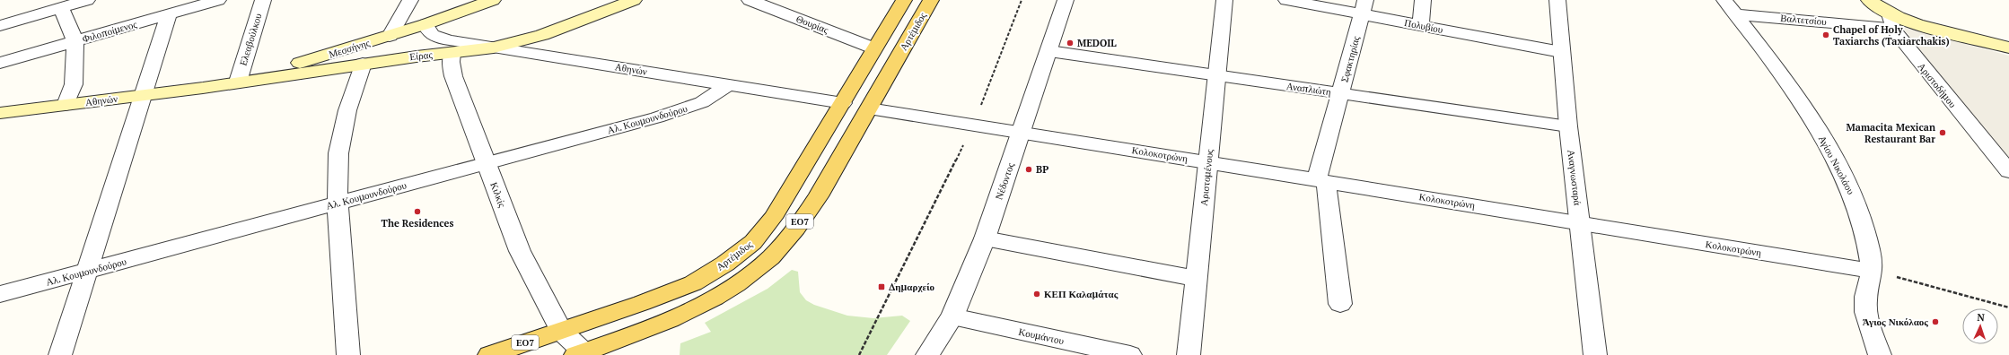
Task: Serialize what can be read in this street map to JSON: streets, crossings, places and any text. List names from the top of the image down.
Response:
{
  "streets": {
    "main road": [
      "Αρτέμιδος",
      "Μεσσήνης",
      "Είρας",
      "Αθηνών",
      "Αριστοδήμου",
      "ΕΟ7"
    ],
    "street": [
      "Βαλτετσίου",
      "Θουρίας",
      "Πολυβίου",
      "Φιλοποίμενος",
      "Ελεαβούλκου",
      "Σφακτηρίας",
      "Αναπλιώτη",
      "Αλ. Κουμουνδούρου",
      "Κολοκοτρώνη",
      "Αγίου Νικολάου",
      "Αριστομένους",
      "Αναγνωσταρά",
      "Νέδοντος",
      "Κιλκίς",
      "Κουμάντου"
    ]
  },
  "crossings": [
    ["Βαλτετσίου", "Αριστοδήμου"],
    ["Βαλτετσίου", "Αγίου Νικολάου"],
    ["Θουρίας", "Αρτέμιδος"],
    ["Πολυβίου", "Σφακτηρίας"],
    ["Πολυβίου", "Αναγνωσταρά"],
    ["Αρτέμιδος", "Αθηνών"],
    ["Αρτέμιδος", "Κολοκοτρώνη"],
    ["Αρτέμιδος", "Κιλκίς"],
    ["Ελεαβούλκου", "Μεσσήνης"],
    ["Μεσσήνης", "Είρας"],
    ["Μεσσήνης", "Αθηνών"],
    ["Είρας", "Αθηνών"],
    ["Είρας", "Κιλκίς"],
    ["Σφακτηρίας", "Αναπλιώτη"],
    ["Σφακτηρίας", "Κολοκοτρώνη"],
    ["Αθηνών", "Αλ. Κουμουνδούρου"],
    ["Αναπλιώτη", "Αριστομένους"],
    ["Αναπλιώτη", "Αναγνωσταρά"],
    ["Αναπλιώτη", "Νέδοντος"],
    ["Αλ. Κουμουνδούρου", "Κιλκίς"],
    ["Κολοκοτρώνη", "Αγίου Νικολάου"],
    ["Κολοκοτρώνη", "Αριστομένους"],
    ["Κολοκοτρώνη", "Αναγνωσταρά"],
    ["Κολοκοτρώνη", "Νέδοντος"],
    ["Νέδοντος", "Κουμάντου"]
  ],
  "places": {
    "other": [
      "Chapel of Holy Taxiarchs (Taxiarchakis)",
      "MEDOIL",
      "Mamacita Mexican Restaurant Bar",
      "BP",
      "The Residences",
      "ΚΕΠ Καλαμάτας",
      "Άγιος Νικόλαος"
    ],
    "transit": ["Δημαρχείο"]
  },
  "north": "top"
}
